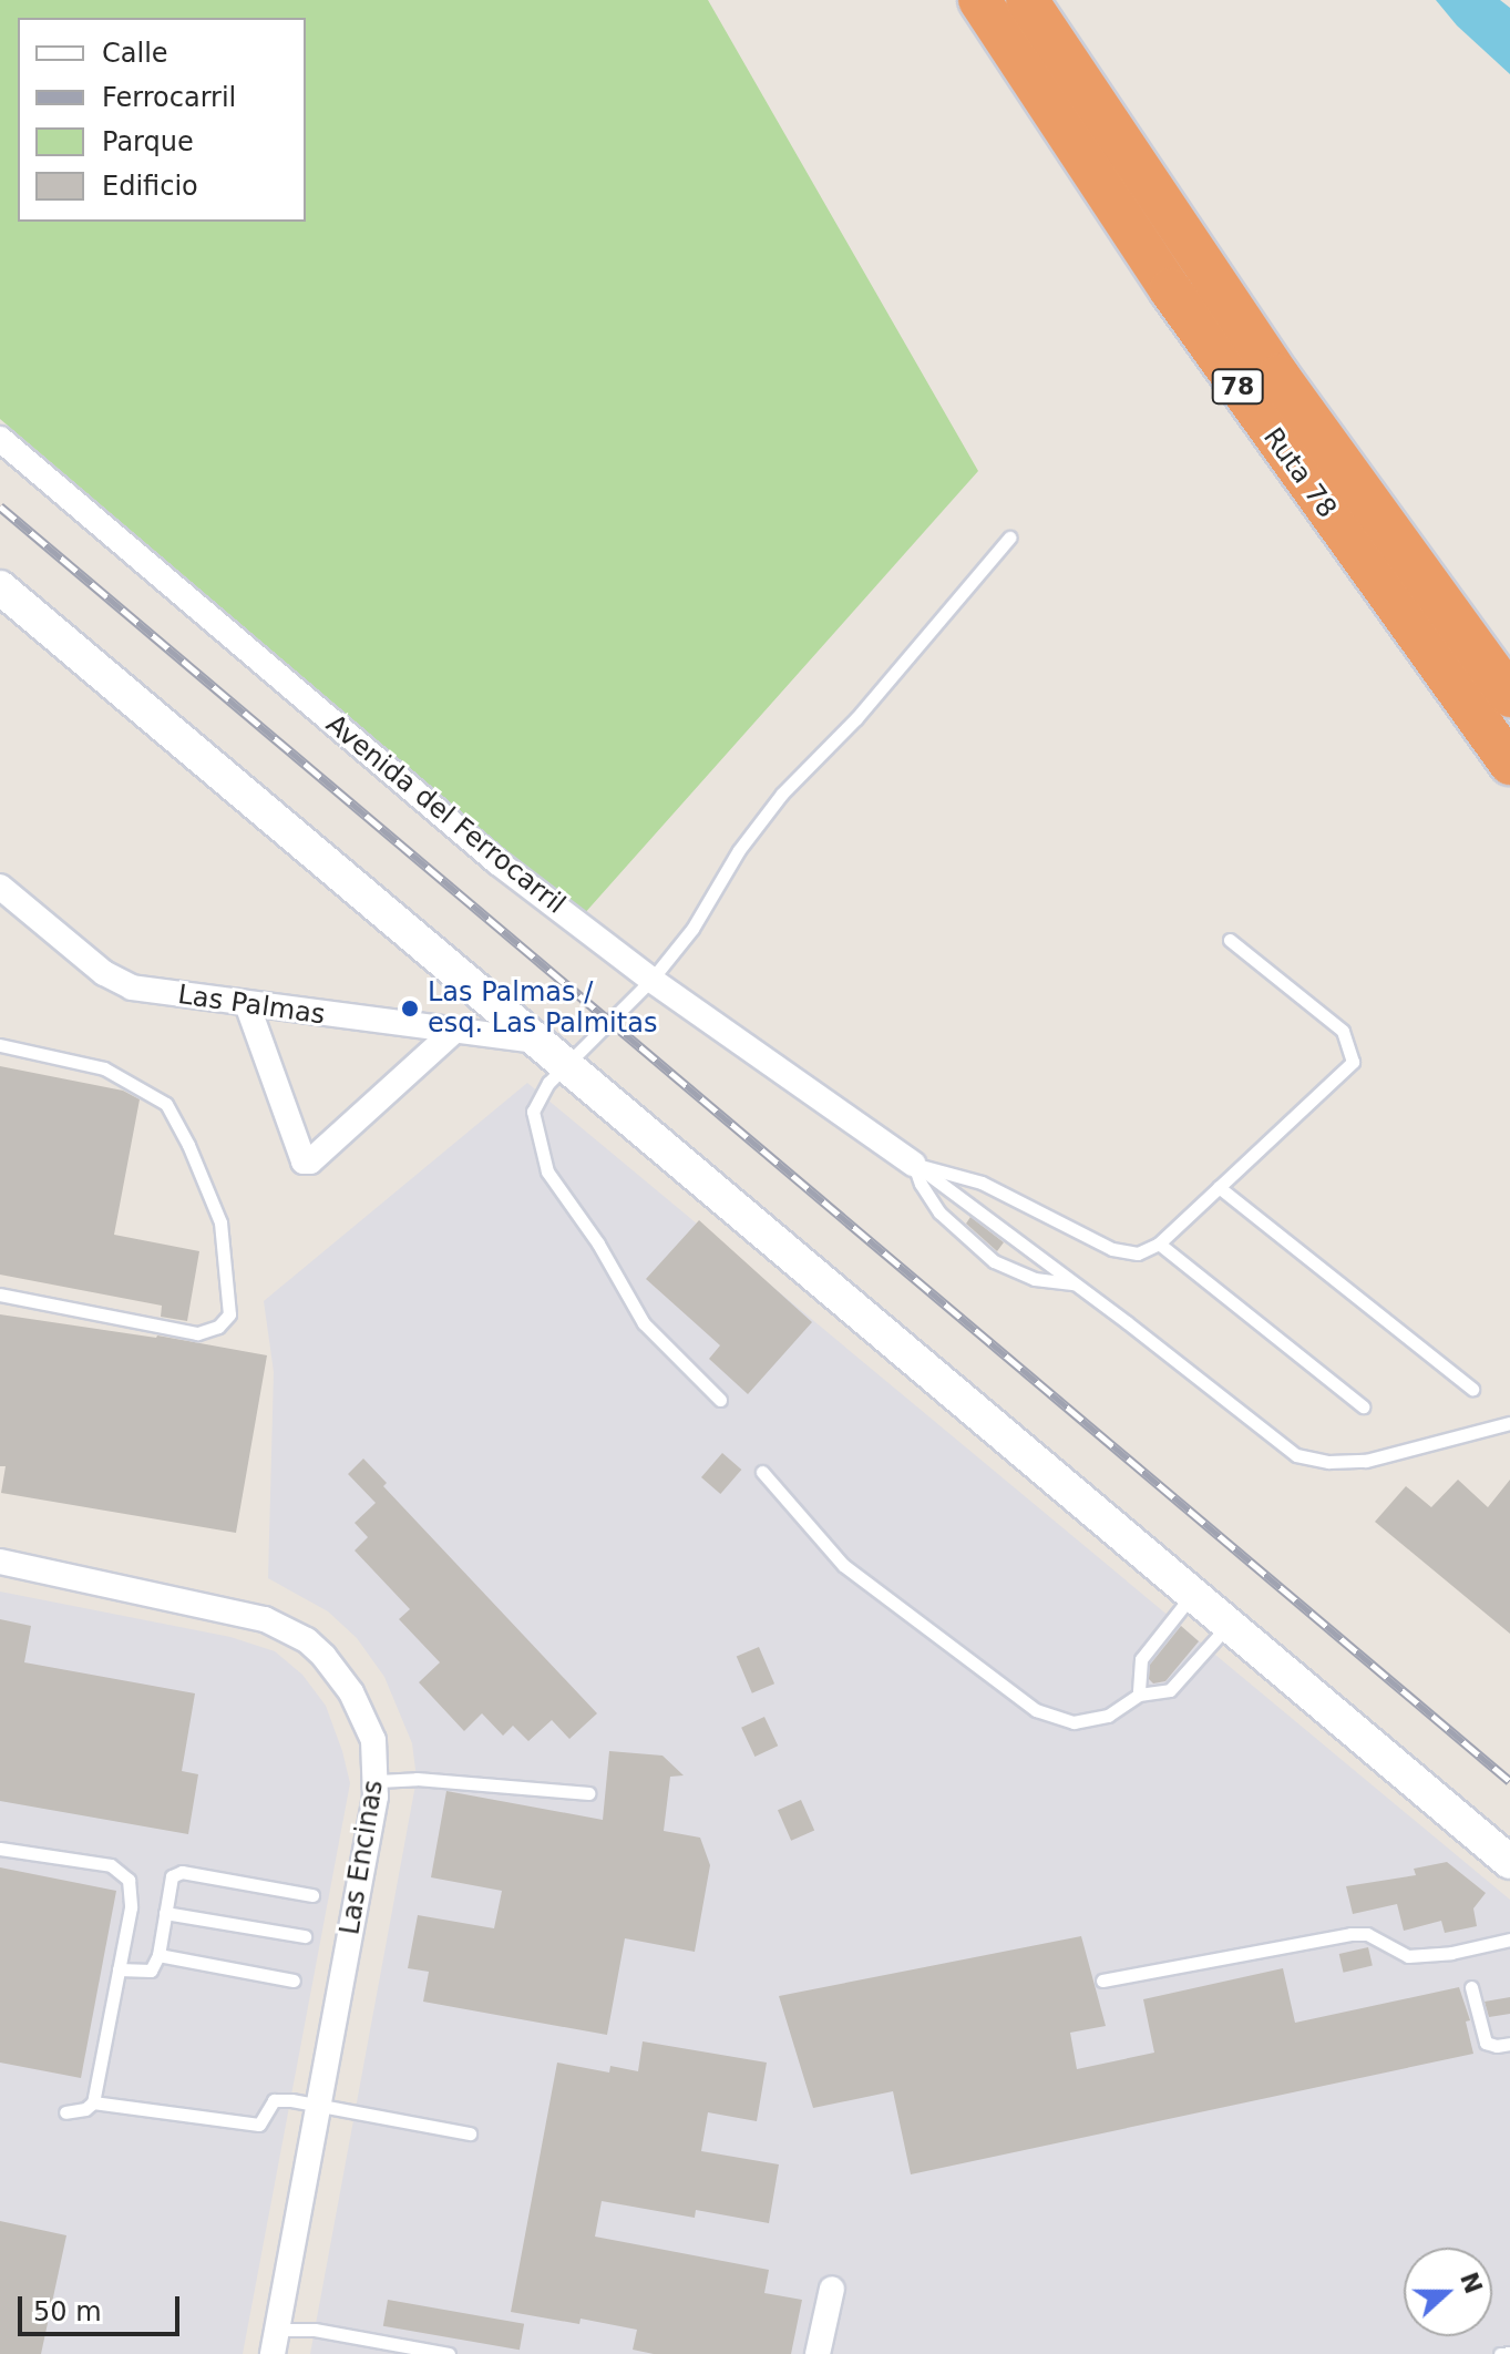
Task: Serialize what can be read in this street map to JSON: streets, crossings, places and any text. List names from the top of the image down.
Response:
{
  "streets": {
    "highway": ["78", "Ruta 78"],
    "street": ["Avenida del Ferrocarril", "Las Palmas", "Las Encinas"]
  },
  "places": ["Las Palmas / esq. Las Palmitas"],
  "legend": [
    "Calle",
    "Ferrocarril",
    "Parque",
    "Edificio"
  ],
  "scale_bar": "50 m",
  "north": "right"
}
